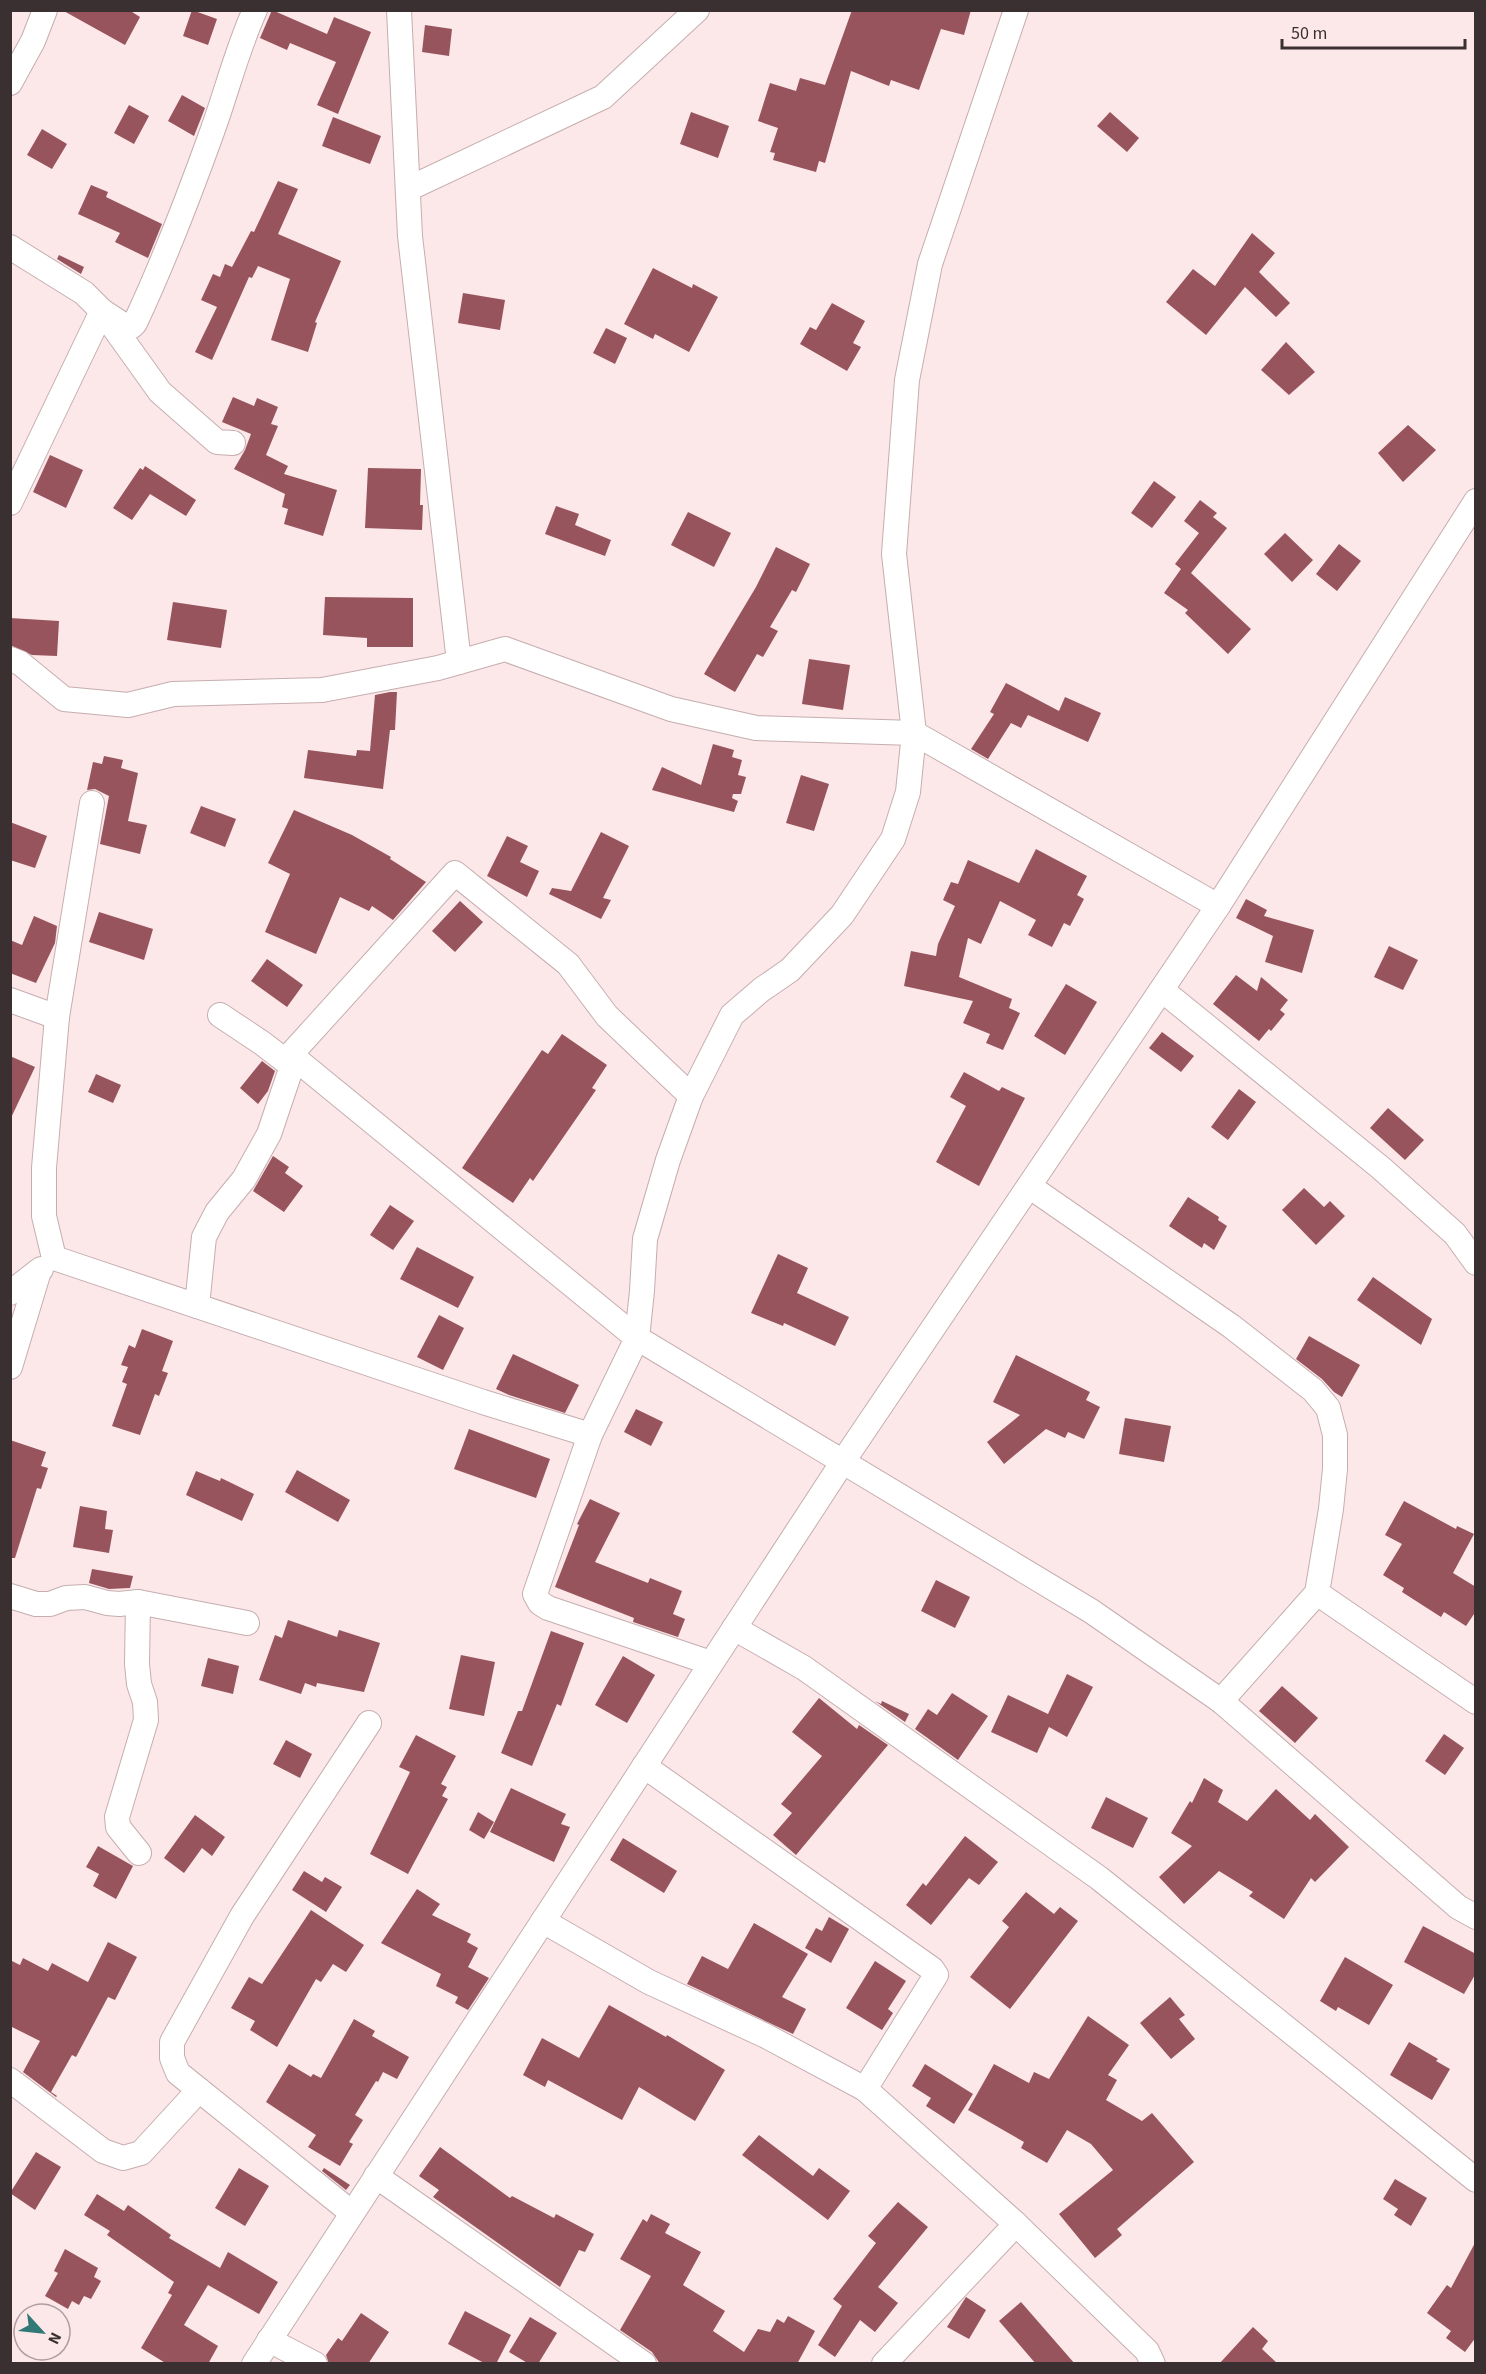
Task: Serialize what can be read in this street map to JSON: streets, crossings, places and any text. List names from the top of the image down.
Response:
{
  "scale_bar": "50 m",
  "north": "bottom right"
}
